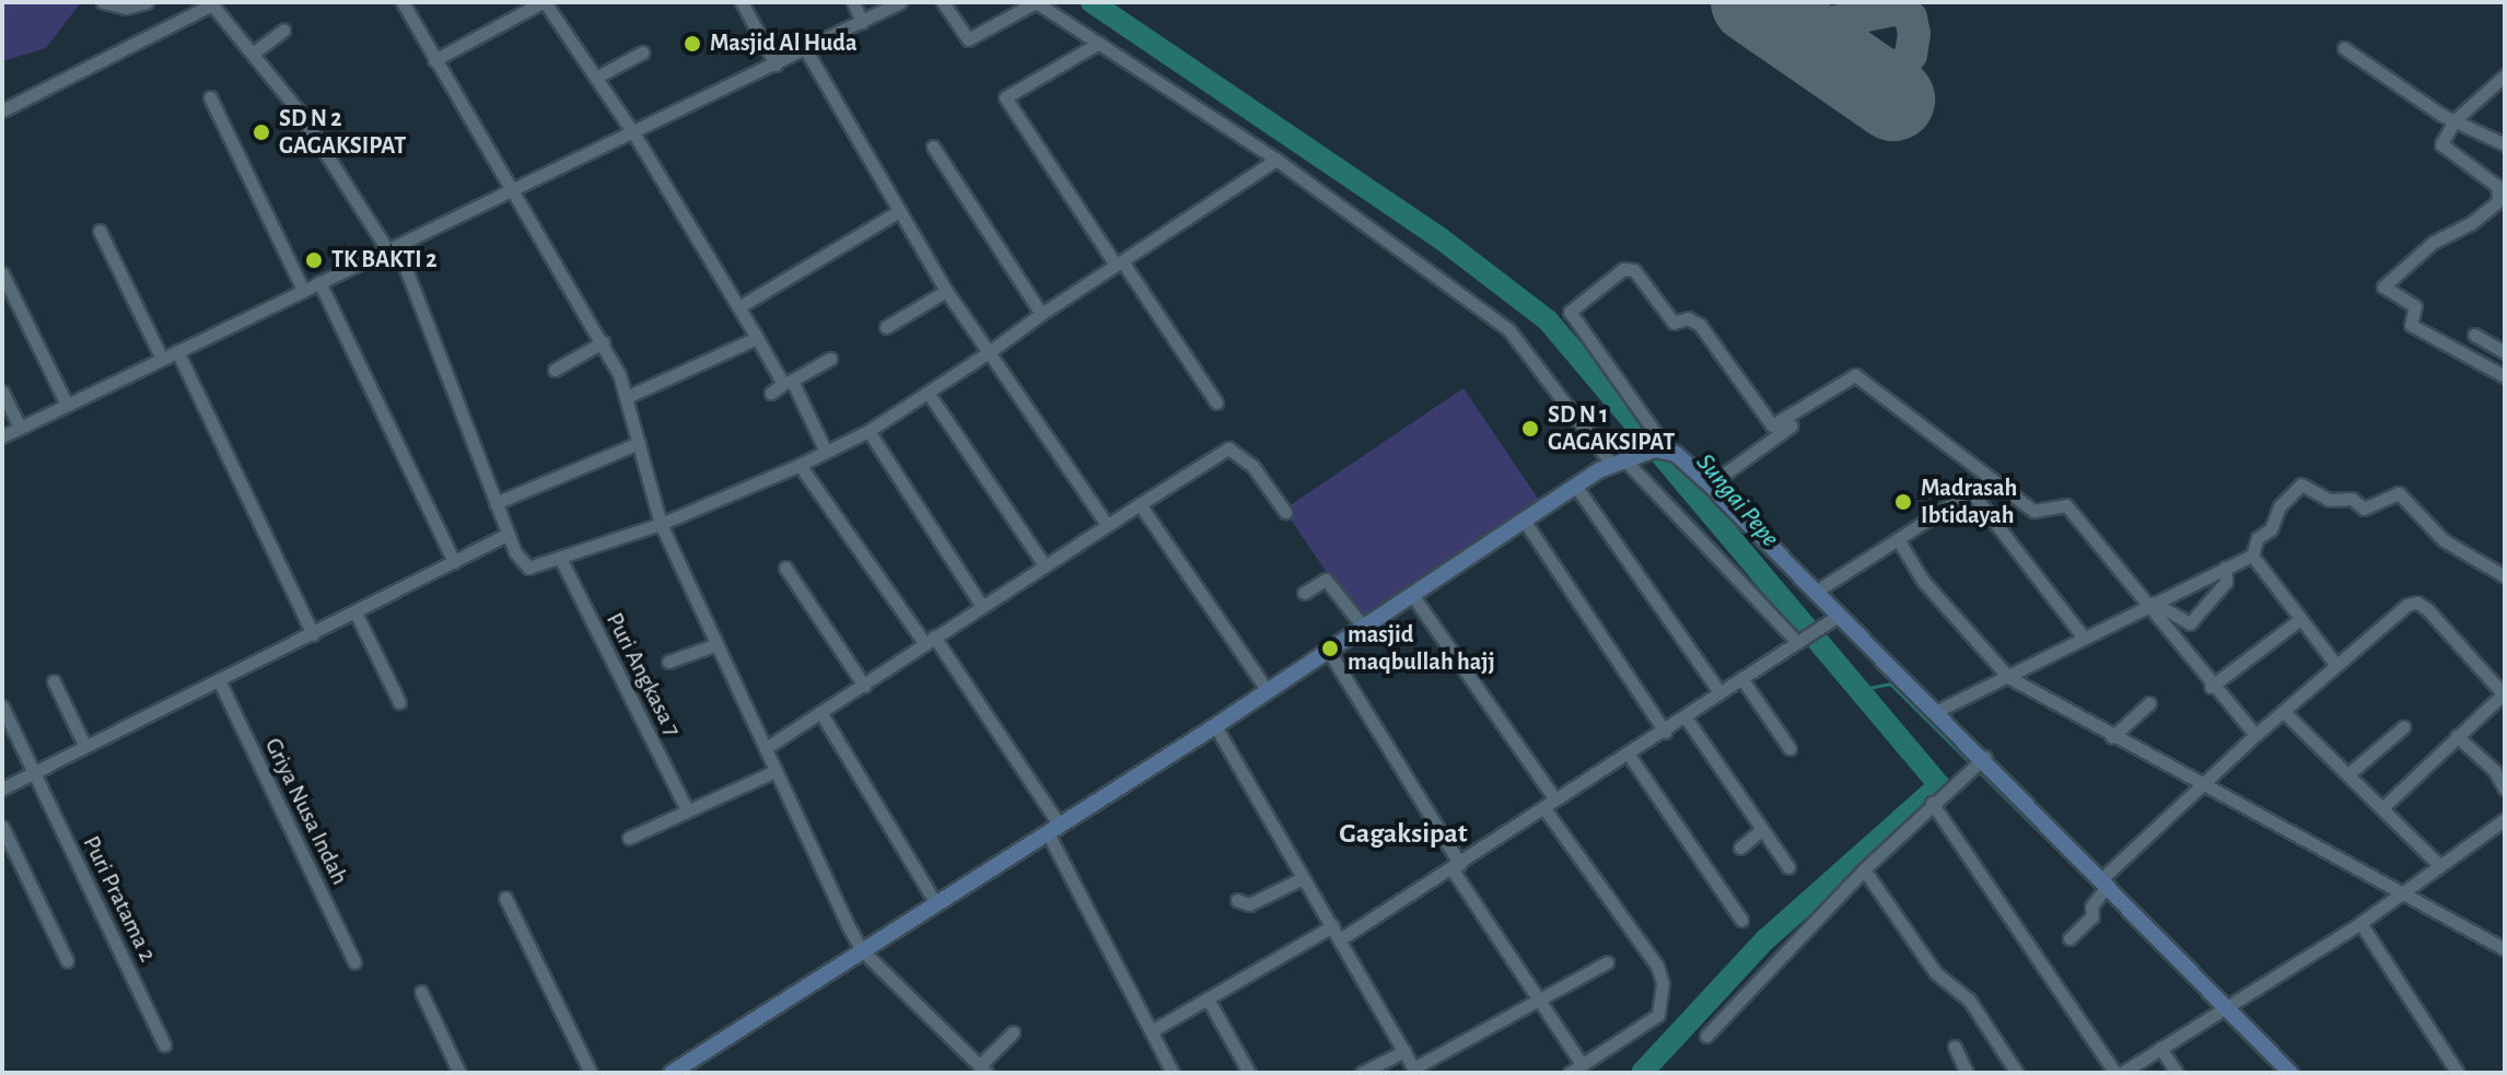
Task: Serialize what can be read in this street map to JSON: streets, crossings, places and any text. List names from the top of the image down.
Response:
{
  "streets": {
    "street": ["Puri Angkasa 7", "Griya Nusa Indah", "Puri Pratama 2"]
  },
  "districts": ["Gagaksipat"],
  "water": ["Sungai Pepe"],
  "places": [
    "Masjid Al Huda",
    "SD N 2 GAGAKSIPAT",
    "TK BAKTI 2",
    "SD N 1 GAGAKSIPAT",
    "Madrasah Ibtidayah",
    "masjid maqbullah hajj"
  ]
}
